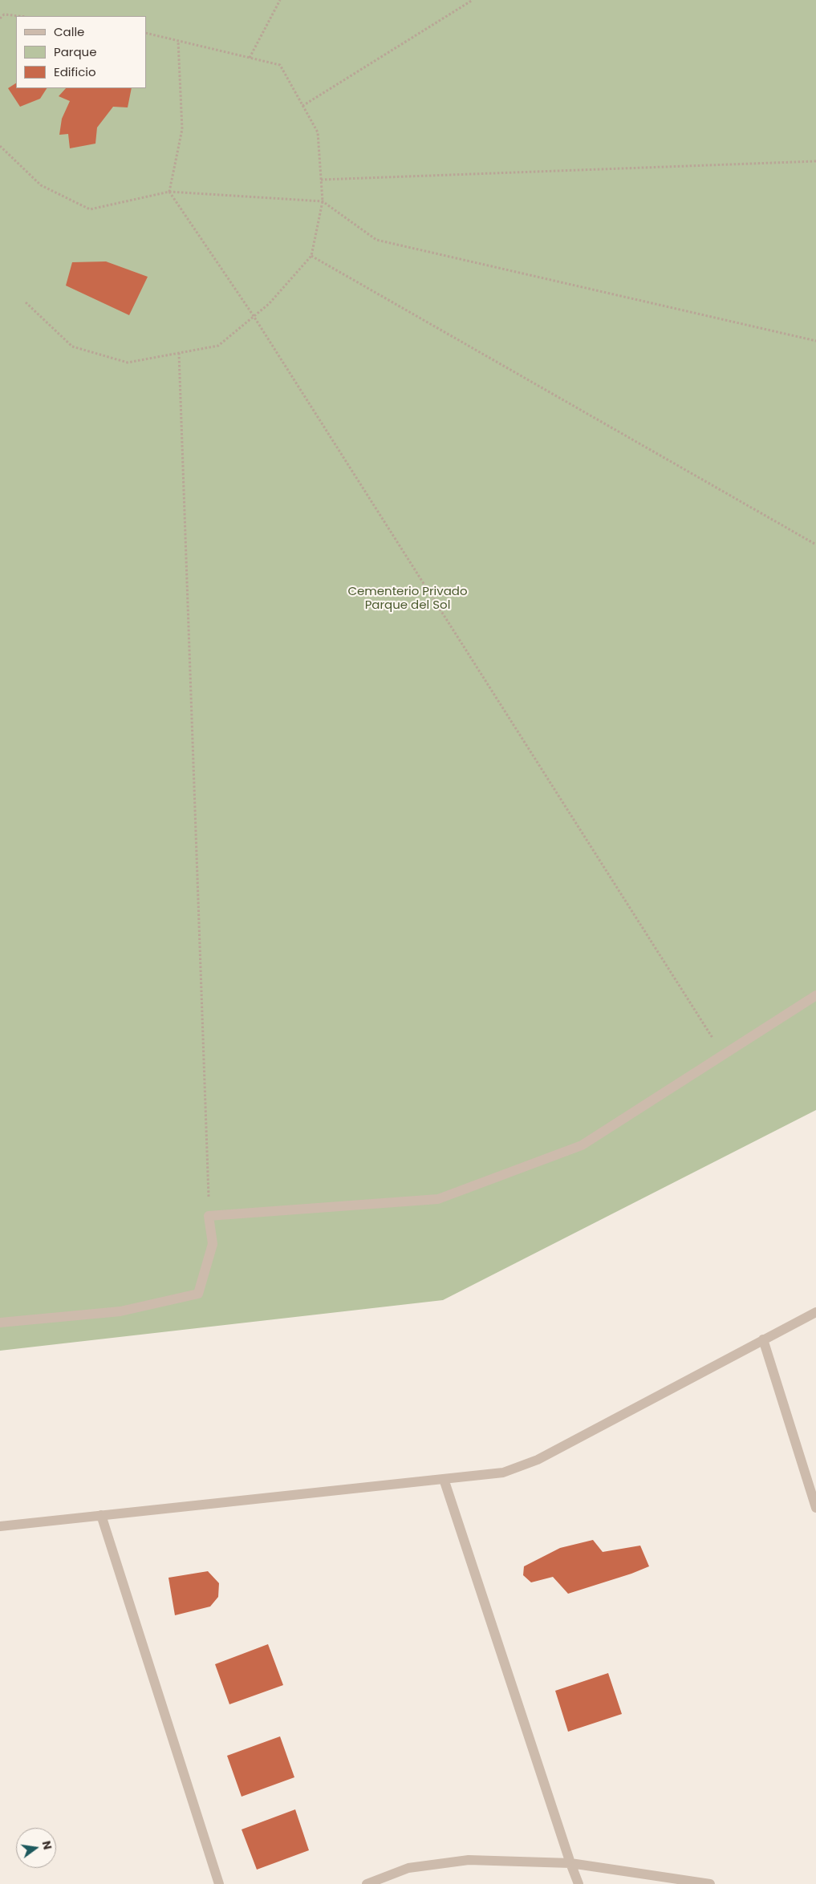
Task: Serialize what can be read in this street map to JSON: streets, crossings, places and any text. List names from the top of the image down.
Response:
{
  "parks": ["Cementerio Privado Parque del Sol"],
  "legend": ["Calle", "Parque", "Edificio"],
  "north": "right"
}
